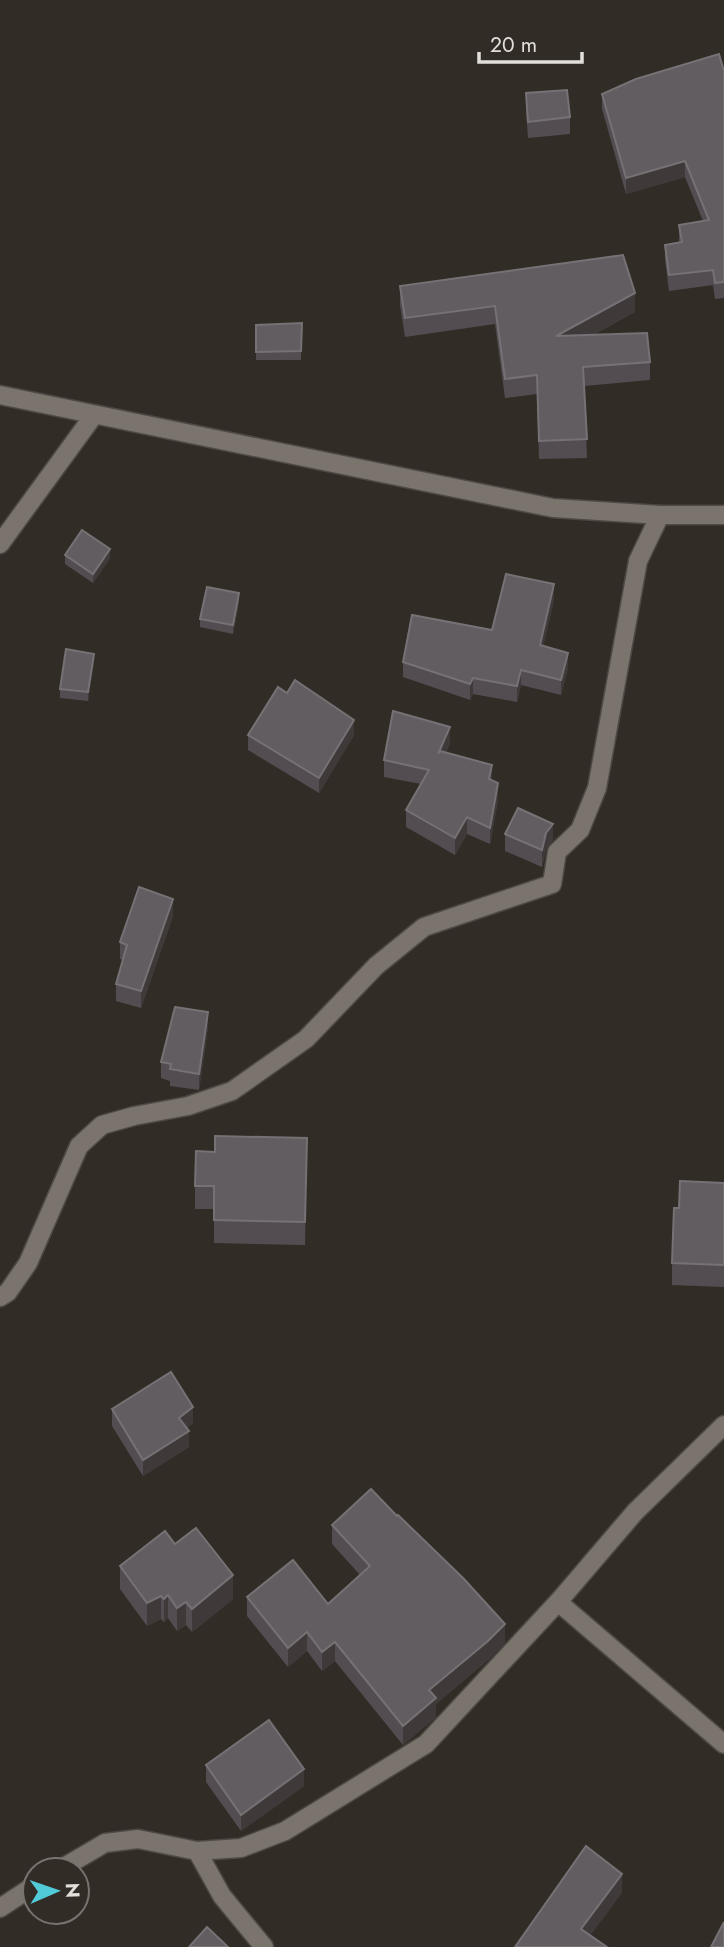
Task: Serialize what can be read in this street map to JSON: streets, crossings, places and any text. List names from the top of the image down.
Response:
{
  "scale_bar": "20 m",
  "north": "right"
}
